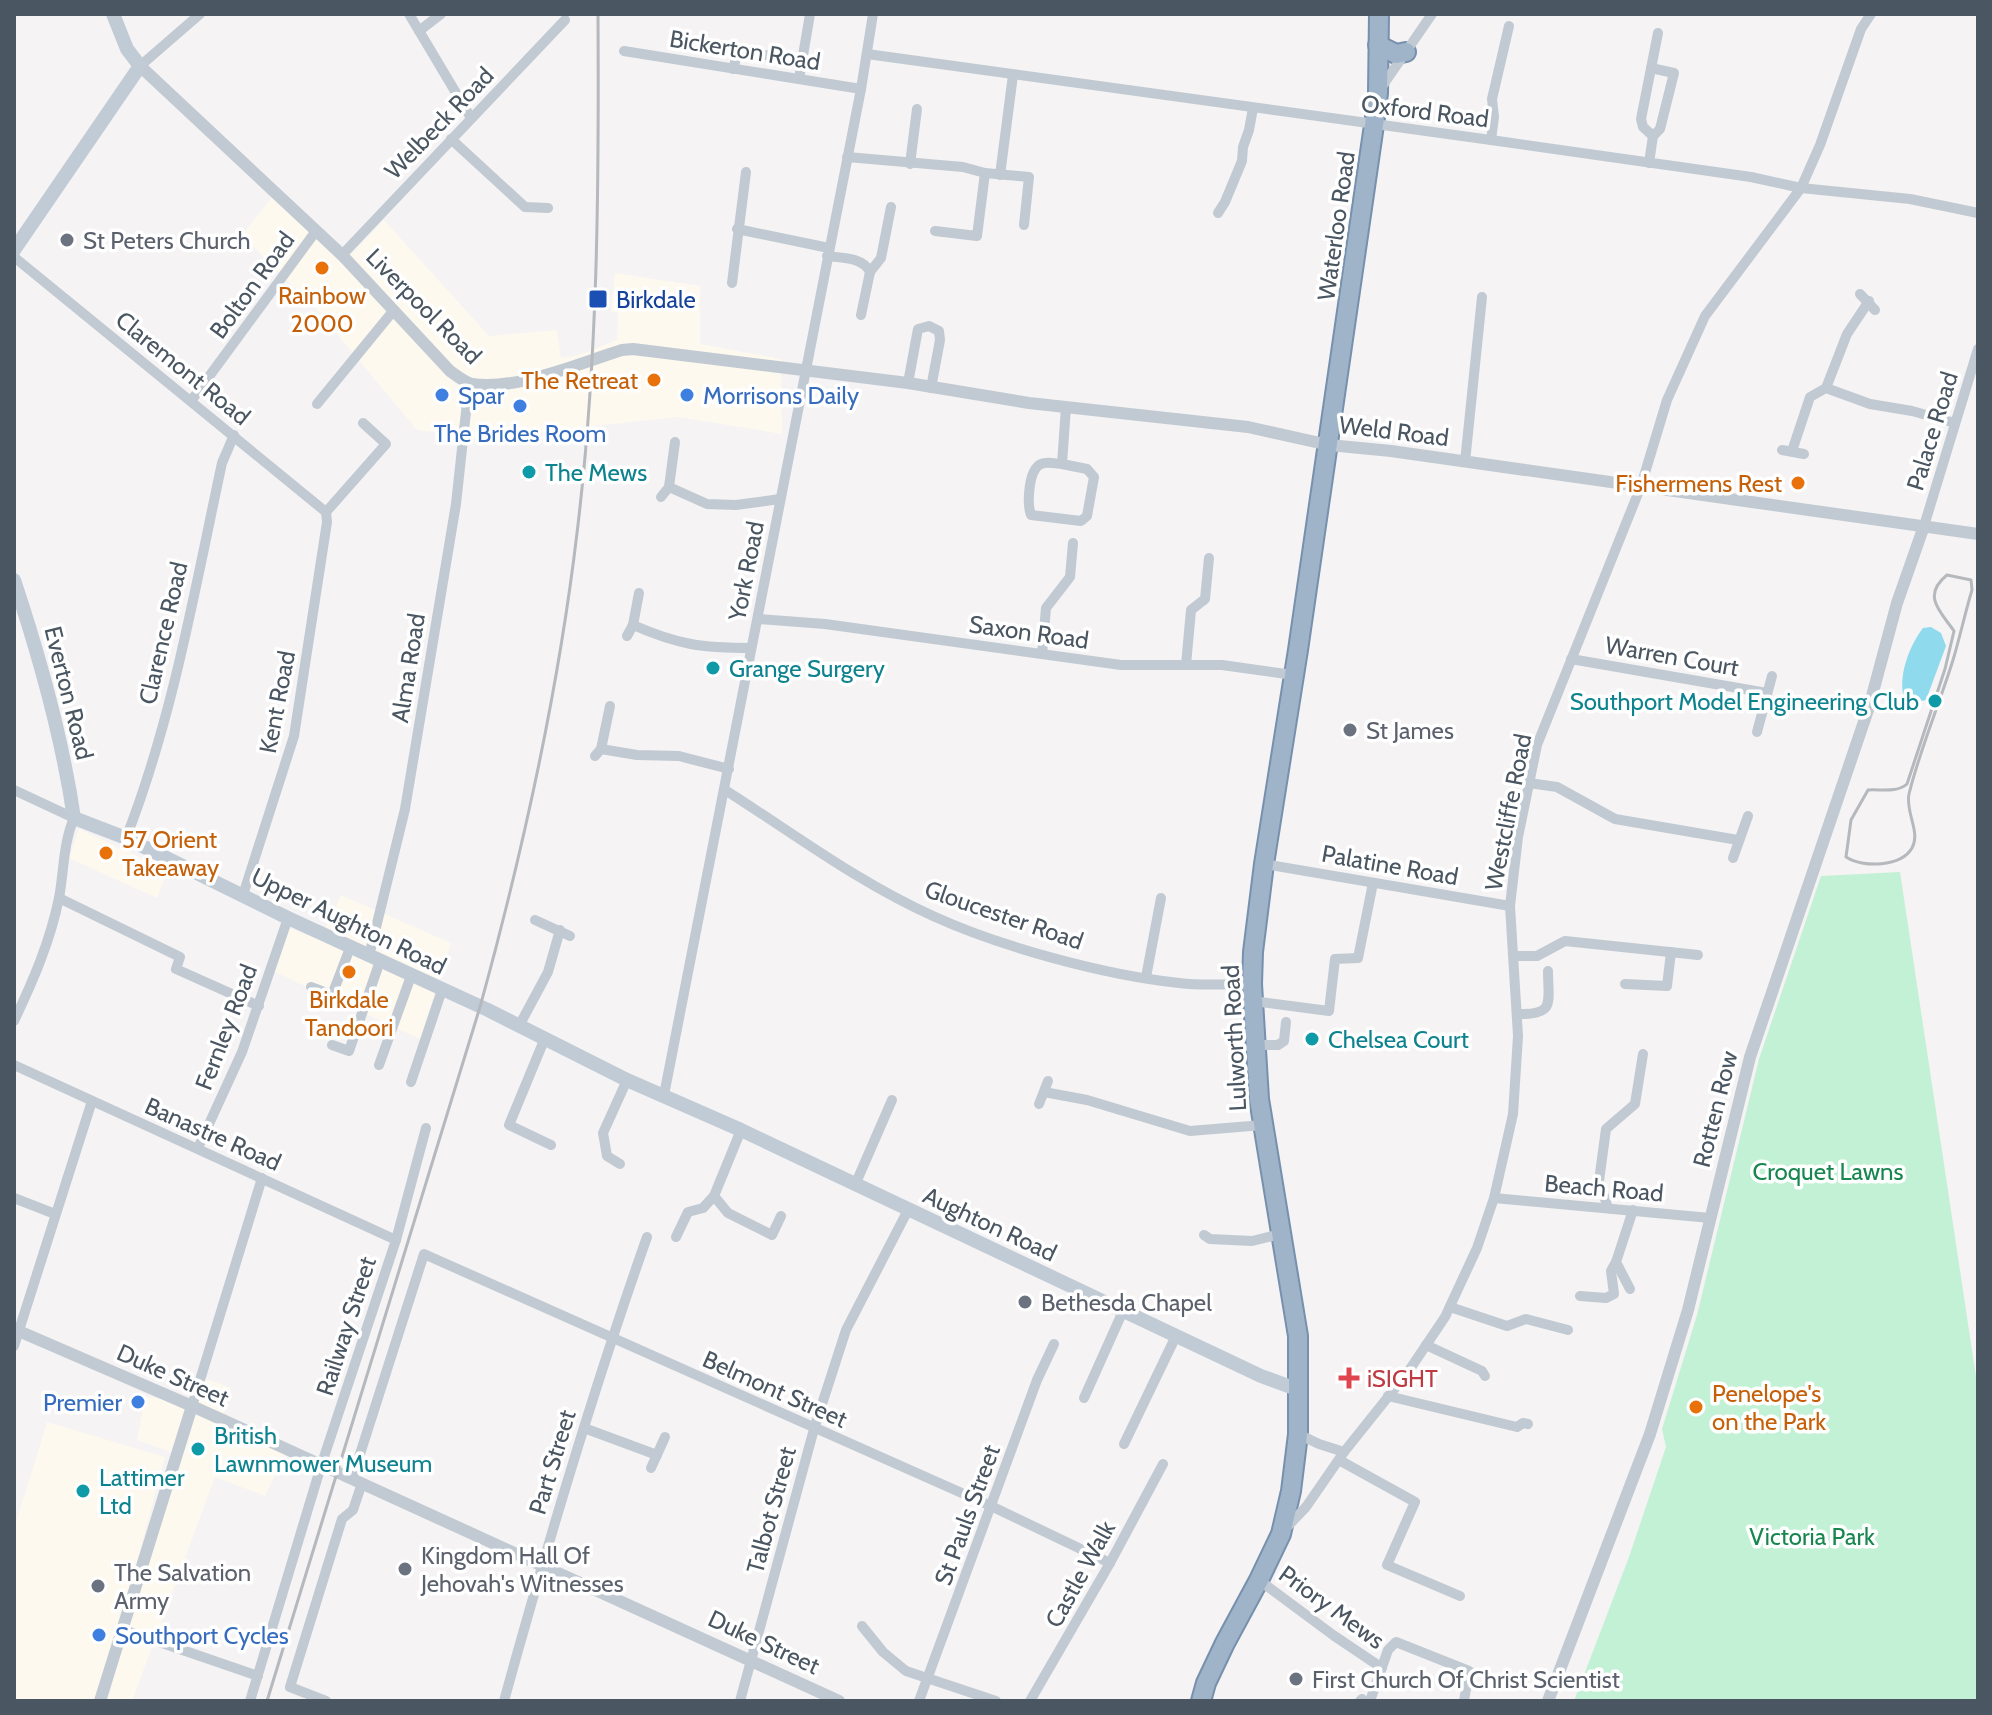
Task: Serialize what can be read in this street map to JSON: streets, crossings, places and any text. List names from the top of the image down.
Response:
{
  "streets": {
    "highway": ["Waterloo Road", "Lulworth Road"],
    "main road": [
      "Liverpool Road",
      "Everton Road",
      "Upper Aughton Road",
      "Aughton Road"
    ],
    "street": [
      "Bickerton Road",
      "Oxford Road",
      "Welbeck Road",
      "Bolton Road",
      "Claremont Road",
      "Weld Road",
      "Palace Road",
      "York Road",
      "Saxon Road",
      "Clarence Road",
      "Warren Court",
      "Alma Road",
      "Kent Road",
      "Westcliffe Road",
      "Palatine Road",
      "Gloucester Road",
      "Fernley Road",
      "Rotten Row",
      "Banastre Road",
      "Beach Road",
      "Railway Street",
      "Duke Street",
      "Belmont Street",
      "Part Street",
      "Talbot Street",
      "St Pauls Street",
      "Castle Walk",
      "Priory Mews"
    ]
  },
  "crossings": [
    ["Bickerton Road", "York Road"],
    ["Oxford Road", "Waterloo Road"],
    ["Oxford Road", "York Road"],
    ["Oxford Road", "Westcliffe Road"],
    ["Welbeck Road", "Liverpool Road"],
    ["Waterloo Road", "Weld Road"],
    ["Waterloo Road", "Lulworth Road"],
    ["Bolton Road", "Liverpool Road"],
    ["Bolton Road", "Claremont Road"],
    ["Liverpool Road", "Weld Road"],
    ["Liverpool Road", "York Road"],
    ["Liverpool Road", "Alma Road"],
    ["Claremont Road", "Clarence Road"],
    ["Claremont Road", "Kent Road"],
    ["Weld Road", "Palace Road"],
    ["Weld Road", "York Road"],
    ["Weld Road", "Westcliffe Road"],
    ["Weld Road", "Lulworth Road"],
    ["Weld Road", "Rotten Row"],
    ["Palace Road", "Rotten Row"],
    ["York Road", "Saxon Road"],
    ["York Road", "Gloucester Road"],
    ["York Road", "Upper Aughton Road"],
    ["York Road", "Aughton Road"],
    ["Saxon Road", "Lulworth Road"],
    ["Clarence Road", "Upper Aughton Road"],
    ["Warren Court", "Westcliffe Road"],
    ["Alma Road", "Upper Aughton Road"],
    ["Everton Road", "Upper Aughton Road"],
    ["Kent Road", "Upper Aughton Road"],
    ["Westcliffe Road", "Palatine Road"],
    ["Westcliffe Road", "Lulworth Road"],
    ["Westcliffe Road", "Beach Road"],
    ["Palatine Road", "Gloucester Road"],
    ["Palatine Road", "Lulworth Road"],
    ["Gloucester Road", "Lulworth Road"],
    ["Upper Aughton Road", "Fernley Road"],
    ["Upper Aughton Road", "Aughton Road"],
    ["Fernley Road", "Banastre Road"],
    ["Lulworth Road", "Aughton Road"],
    ["Lulworth Road", "Priory Mews"],
    ["Rotten Row", "Beach Road"],
    ["Banastre Road", "Railway Street"],
    ["Aughton Road", "Talbot Street"],
    ["Railway Street", "Duke Street"],
    ["Duke Street", "Belmont Street"],
    ["Duke Street", "Part Street"],
    ["Duke Street", "Talbot Street"],
    ["Belmont Street", "Part Street"],
    ["Belmont Street", "Talbot Street"],
    ["Belmont Street", "St Pauls Street"],
    ["Belmont Street", "Castle Walk"]
  ],
  "parks": ["Croquet Lawns", "Victoria Park"],
  "places": {
    "other": [
      "St Peters Church",
      "Rainbow 2000",
      "The Retreat",
      "Spar",
      "Morrisons Daily",
      "The Brides Room",
      "The Mews",
      "Fishermens Rest",
      "Grange Surgery",
      "Southport Model Engineering Club",
      "St James",
      "57 Orient Takeaway",
      "Birkdale Tandoori",
      "Chelsea Court",
      "Bethesda Chapel",
      "Premier",
      "Penelope's on the Park",
      "British Lawnmower Museum",
      "Lattimer Ltd",
      "Kingdom Hall Of Jehovah's Witnesses",
      "The Salvation Army",
      "Southport Cycles",
      "First Church Of Christ Scientist"
    ],
    "transit": ["Birkdale"],
    "health": ["iSIGHT"]
  }
}
